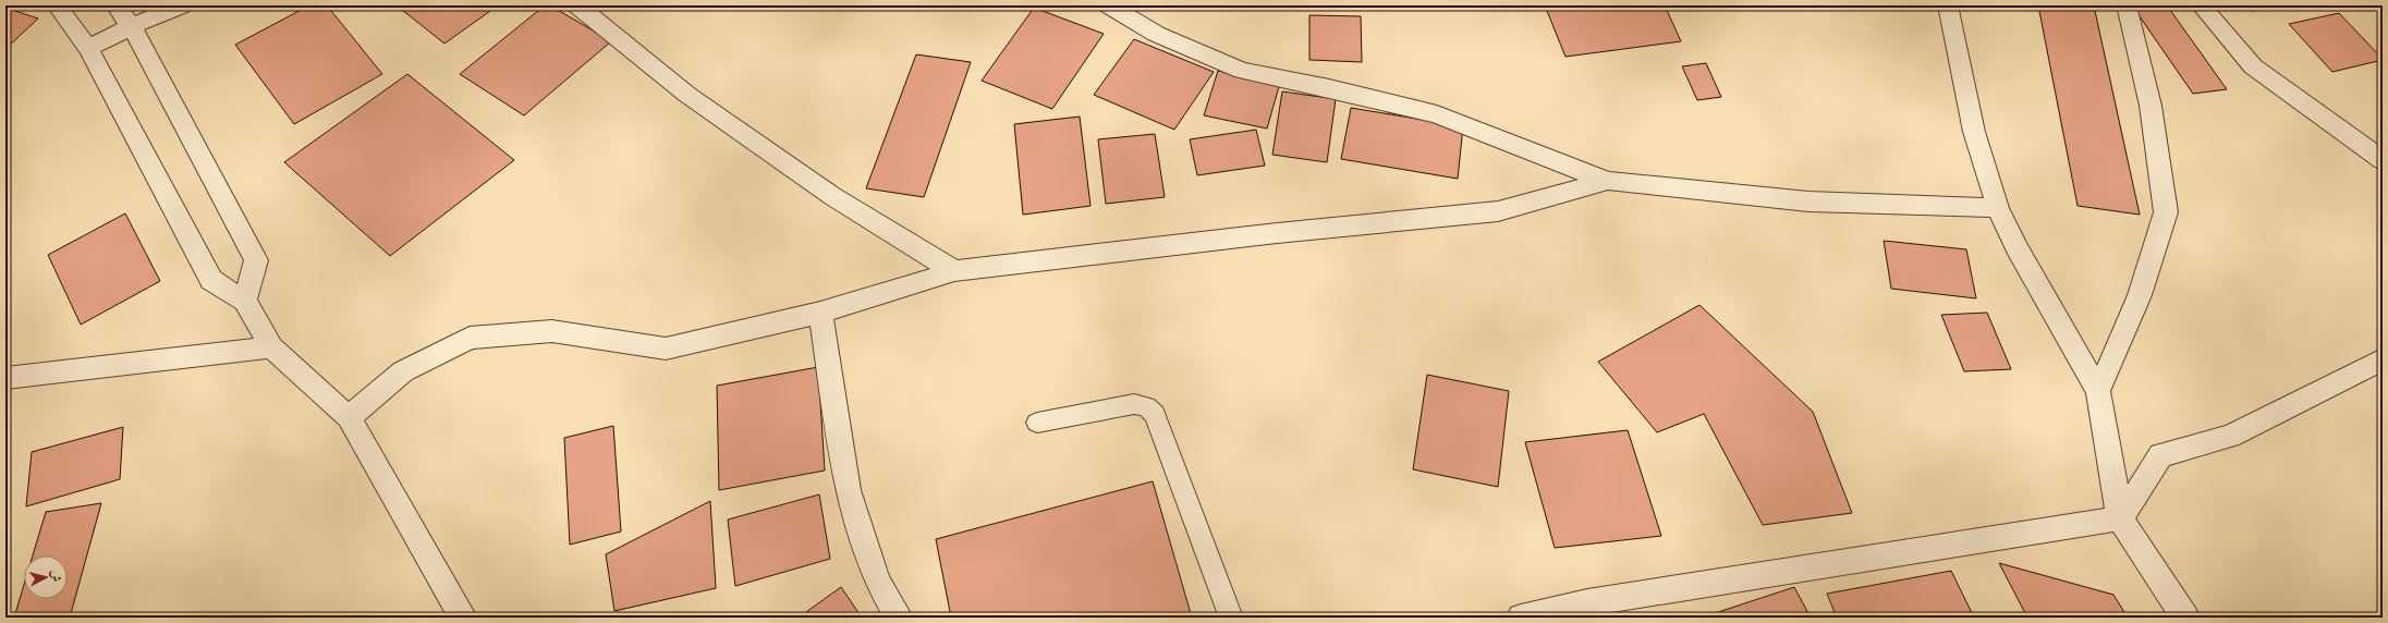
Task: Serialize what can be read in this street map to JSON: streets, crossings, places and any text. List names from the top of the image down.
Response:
{
  "north": "right"
}
